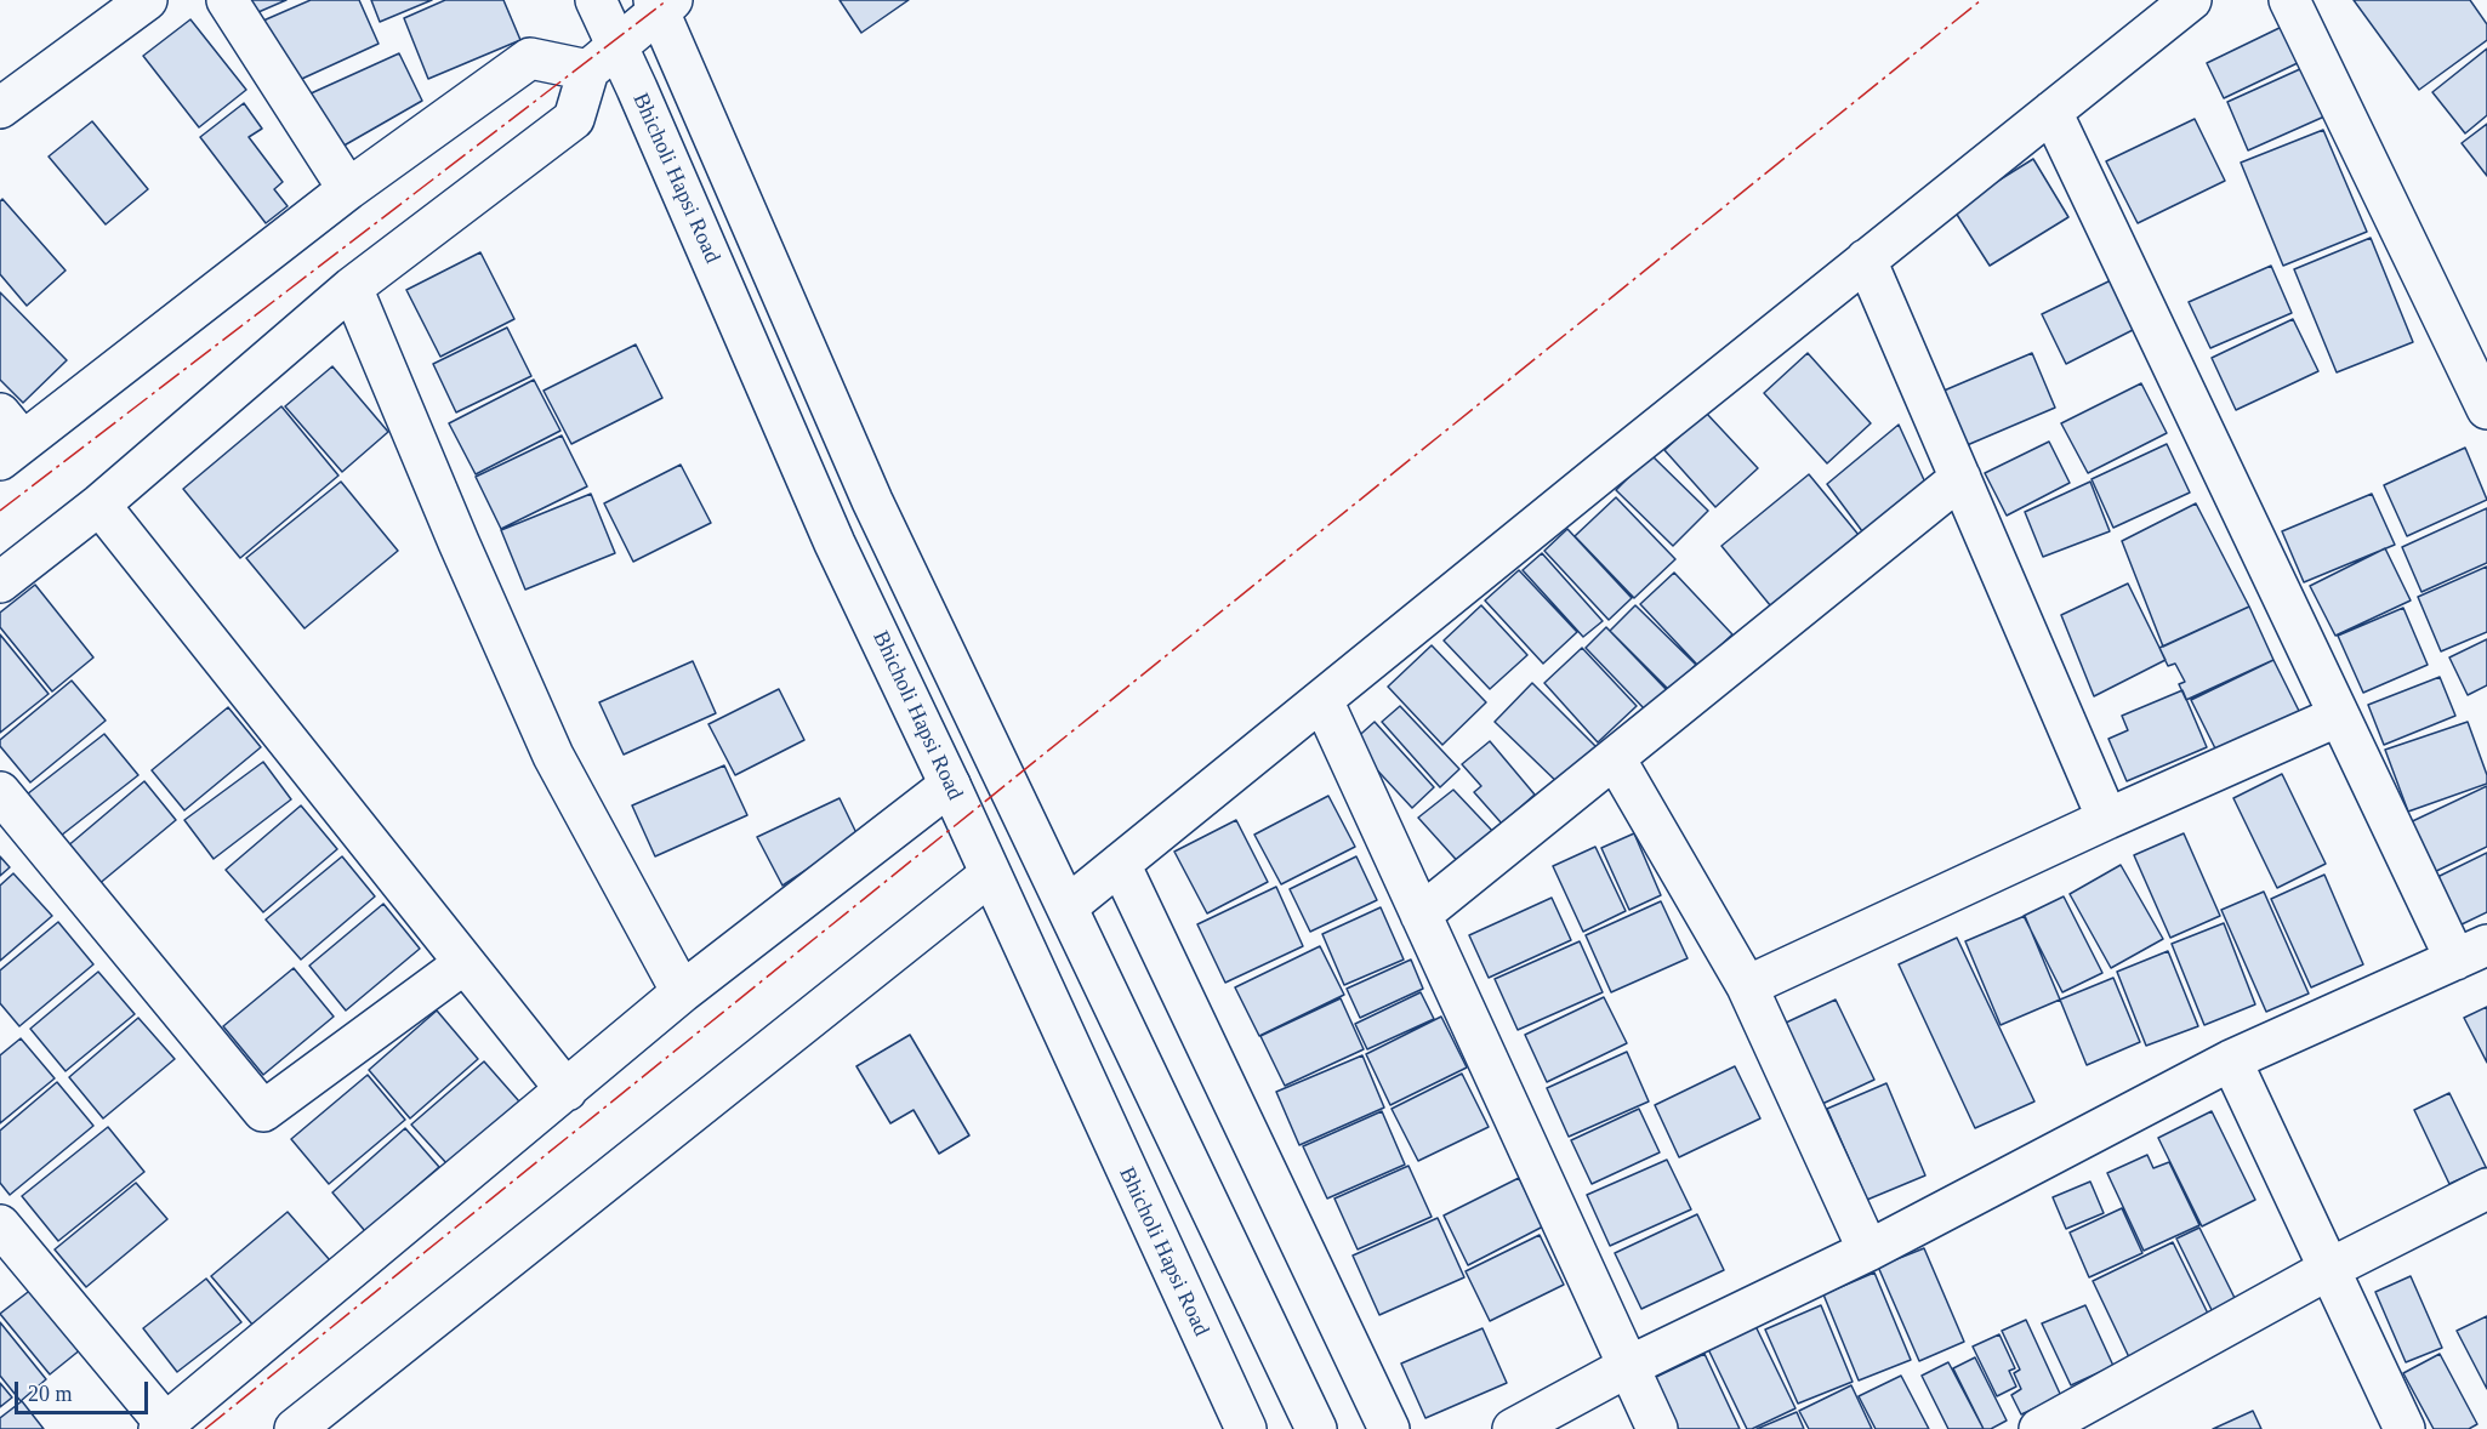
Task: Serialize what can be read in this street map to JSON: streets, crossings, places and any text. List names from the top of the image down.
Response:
{
  "streets": {
    "street": ["Bhicholi Hapsi Road"]
  },
  "scale_bar": "20 m"
}
